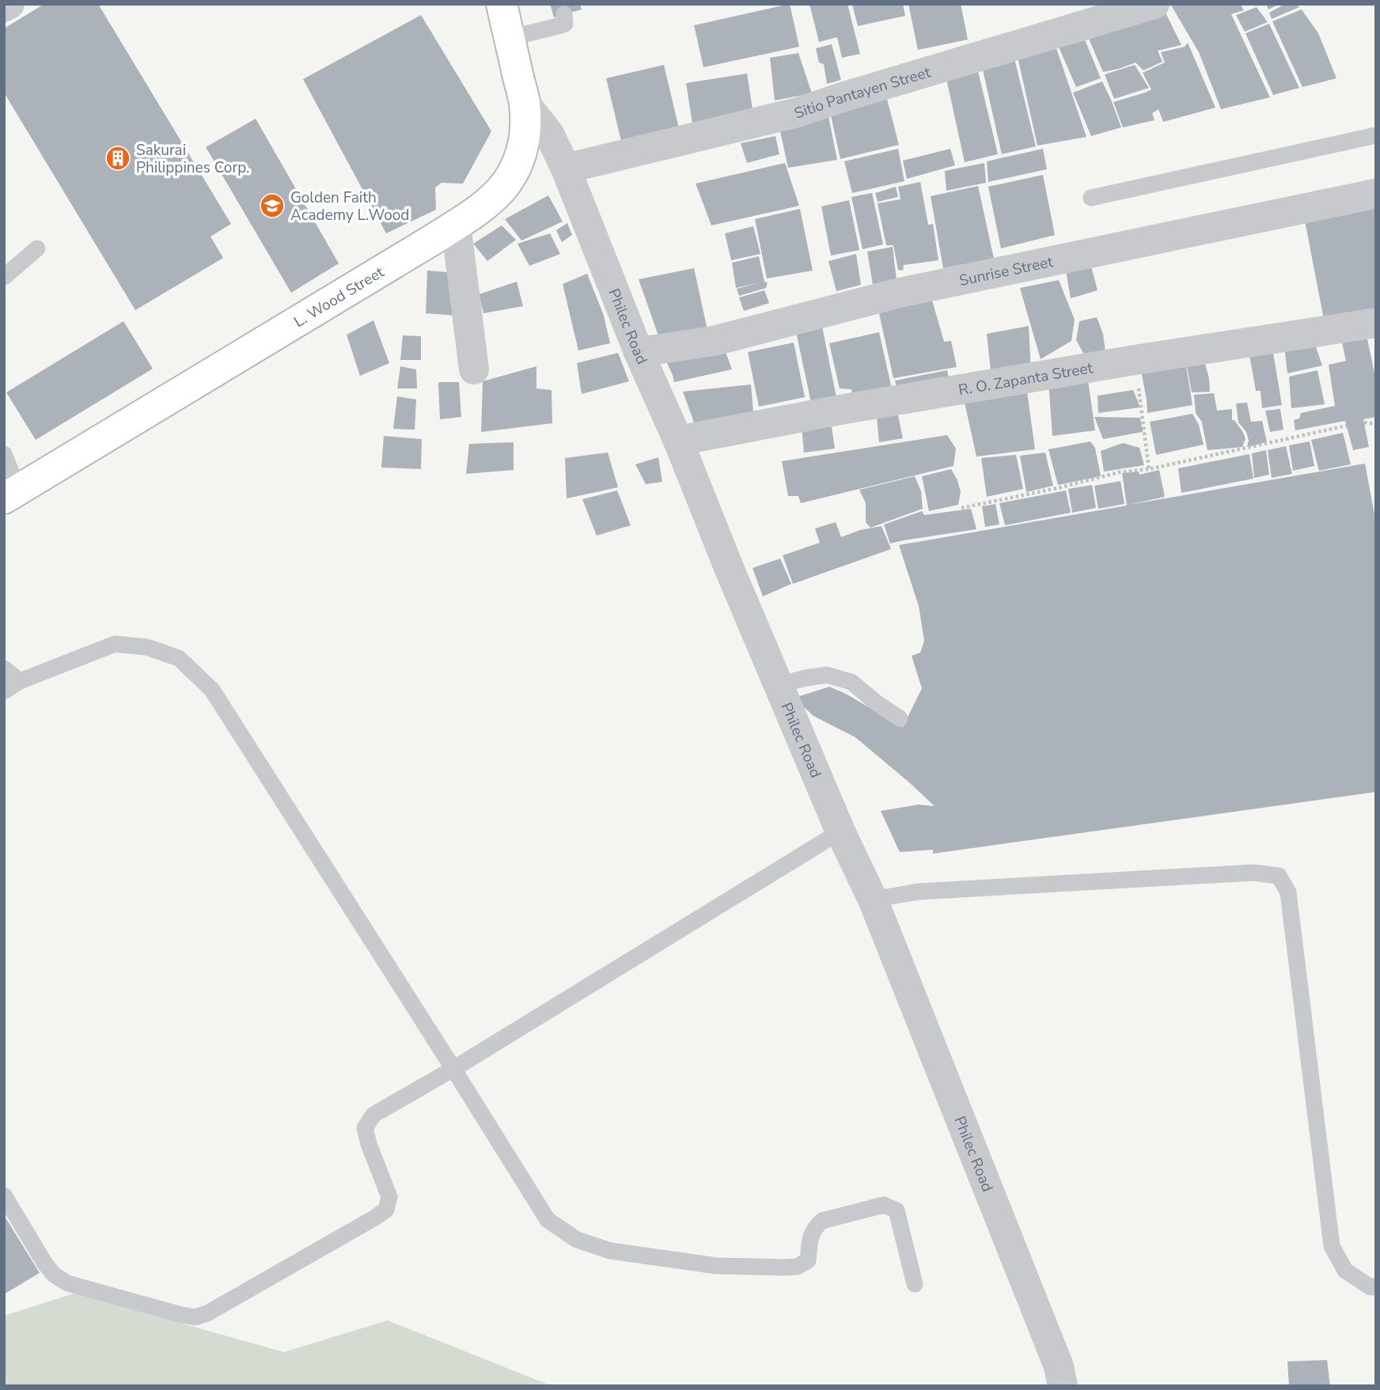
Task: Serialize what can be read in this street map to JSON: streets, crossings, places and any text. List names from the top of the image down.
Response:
{
  "streets": {
    "main road": ["L. Wood Street"],
    "street": [
      "Sitio Pantayen Street",
      "Sunrise Street",
      "Philec Road",
      "R. O. Zapanta Street"
    ]
  },
  "crossings": [
    ["Sitio Pantayen Street", "Philec Road"],
    ["Sunrise Street", "Philec Road"],
    ["L. Wood Street", "Philec Road"],
    ["Philec Road", "R. O. Zapanta Street"]
  ],
  "places": {
    "building": ["Sakurai Philippines Corp."],
    "school or university": ["Golden Faith Academy L.Wood"]
  }
}
